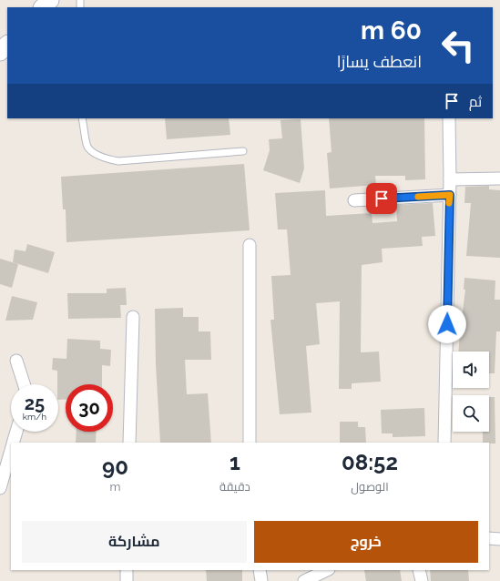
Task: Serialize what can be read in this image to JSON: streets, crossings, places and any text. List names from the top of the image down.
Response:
{
  "page": {
    "turn": ["60 m", "انعطف يسارًا"],
    "then": "ثم",
    "speed": "25 km/h",
    "limit": "30",
    "eta": [
      "08:52",
      "الوصول",
      "1",
      "دقيقة",
      "90",
      "m"
    ],
    "buttons": ["خروج", "مشاركة"]
  }
}
